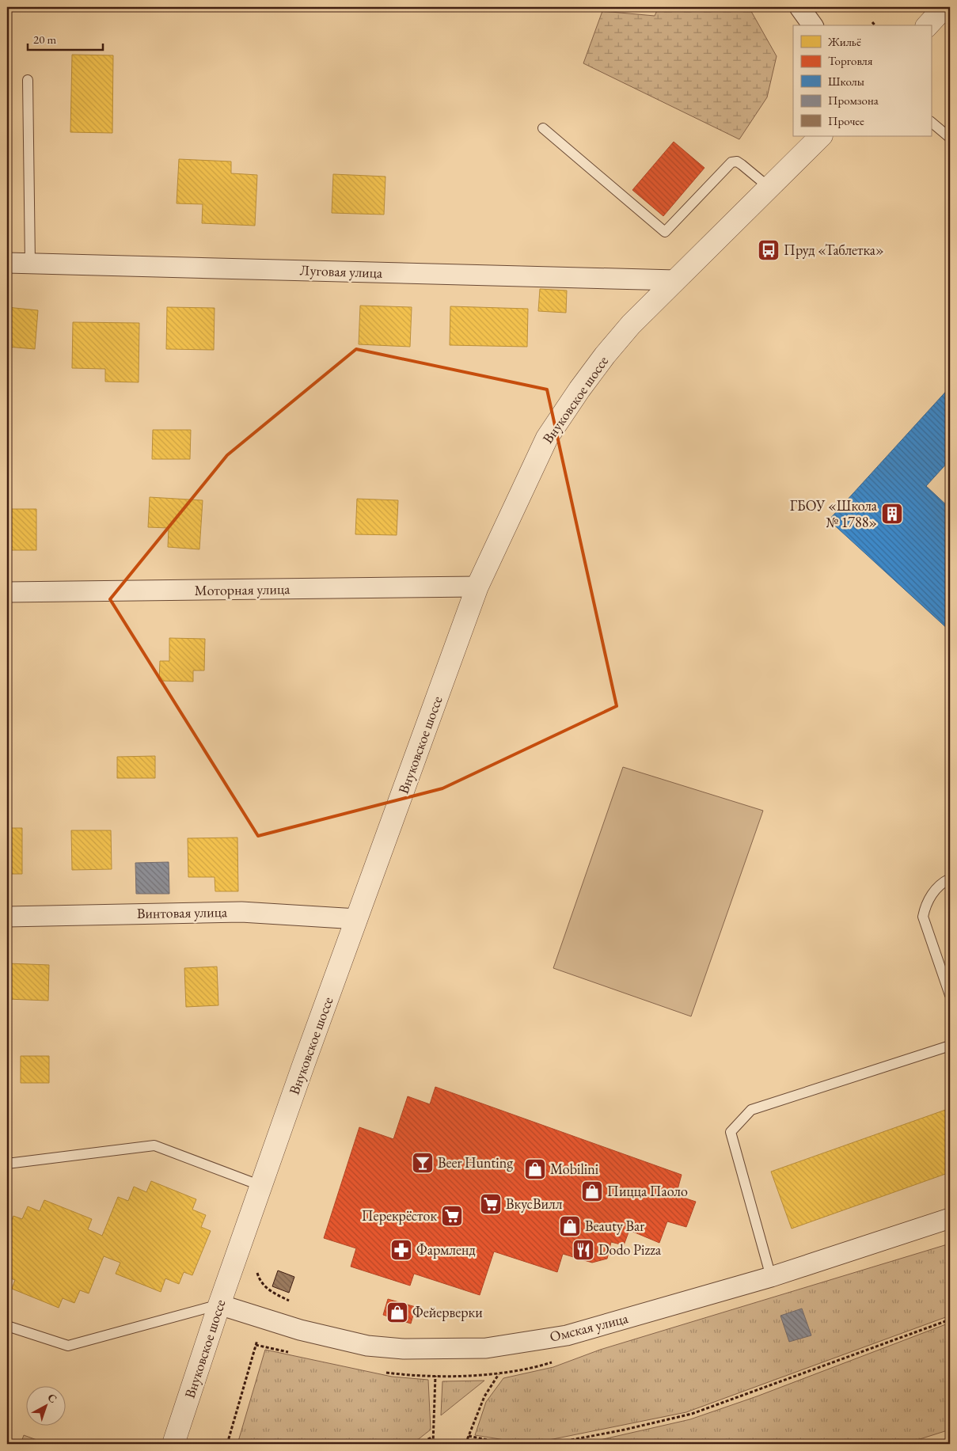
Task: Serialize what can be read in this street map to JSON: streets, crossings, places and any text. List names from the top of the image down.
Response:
{
  "streets": {
    "street": [
      "Луговая улица",
      "Внуковское шоссе",
      "Моторная улица",
      "Винтовая улица",
      "Омская улица"
    ]
  },
  "crossings": [
    ["Луговая улица", "Внуковское шоссе"],
    ["Внуковское шоссе", "Моторная улица"],
    ["Внуковское шоссе", "Винтовая улица"],
    ["Внуковское шоссе", "Омская улица"]
  ],
  "places": {
    "bus stop": ["Пруд «Таблетка»"],
    "building": ["ГБОУ «Школа № 1788»"],
    "bar": ["Beer Hunting"],
    "shop": [
      "Mobilini",
      "Пицца Паоло",
      "Beauty Bar",
      "Фейерверки"
    ],
    "supermarket": ["ВкусВилл", "Перекрёсток"],
    "pharmacy": ["Фармленд"],
    "restaurant": ["Dodo Pizza"]
  },
  "legend": [
    "Жильё",
    "Торговля",
    "Школы",
    "Промзона",
    "Прочее"
  ],
  "scale_bar": "20 m",
  "north": "top right"
}
